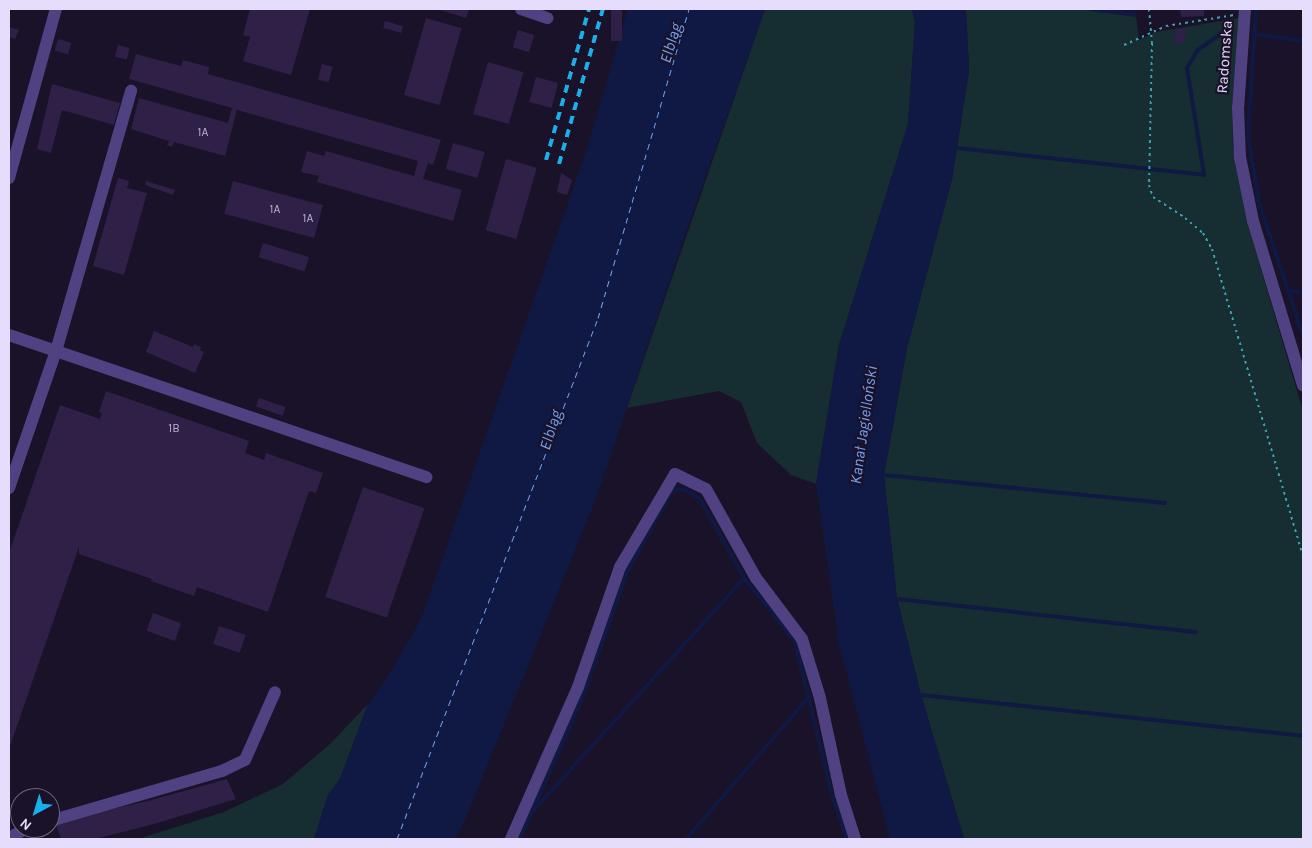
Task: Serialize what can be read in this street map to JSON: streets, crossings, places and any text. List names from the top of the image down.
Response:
{
  "streets": {
    "street": ["Radomska"]
  },
  "water": ["Elbląg", "Kanał Jagielloński"],
  "house_numbers": [
    "1A",
    "1A",
    "1A",
    "1B"
  ],
  "north": "bottom left"
}
